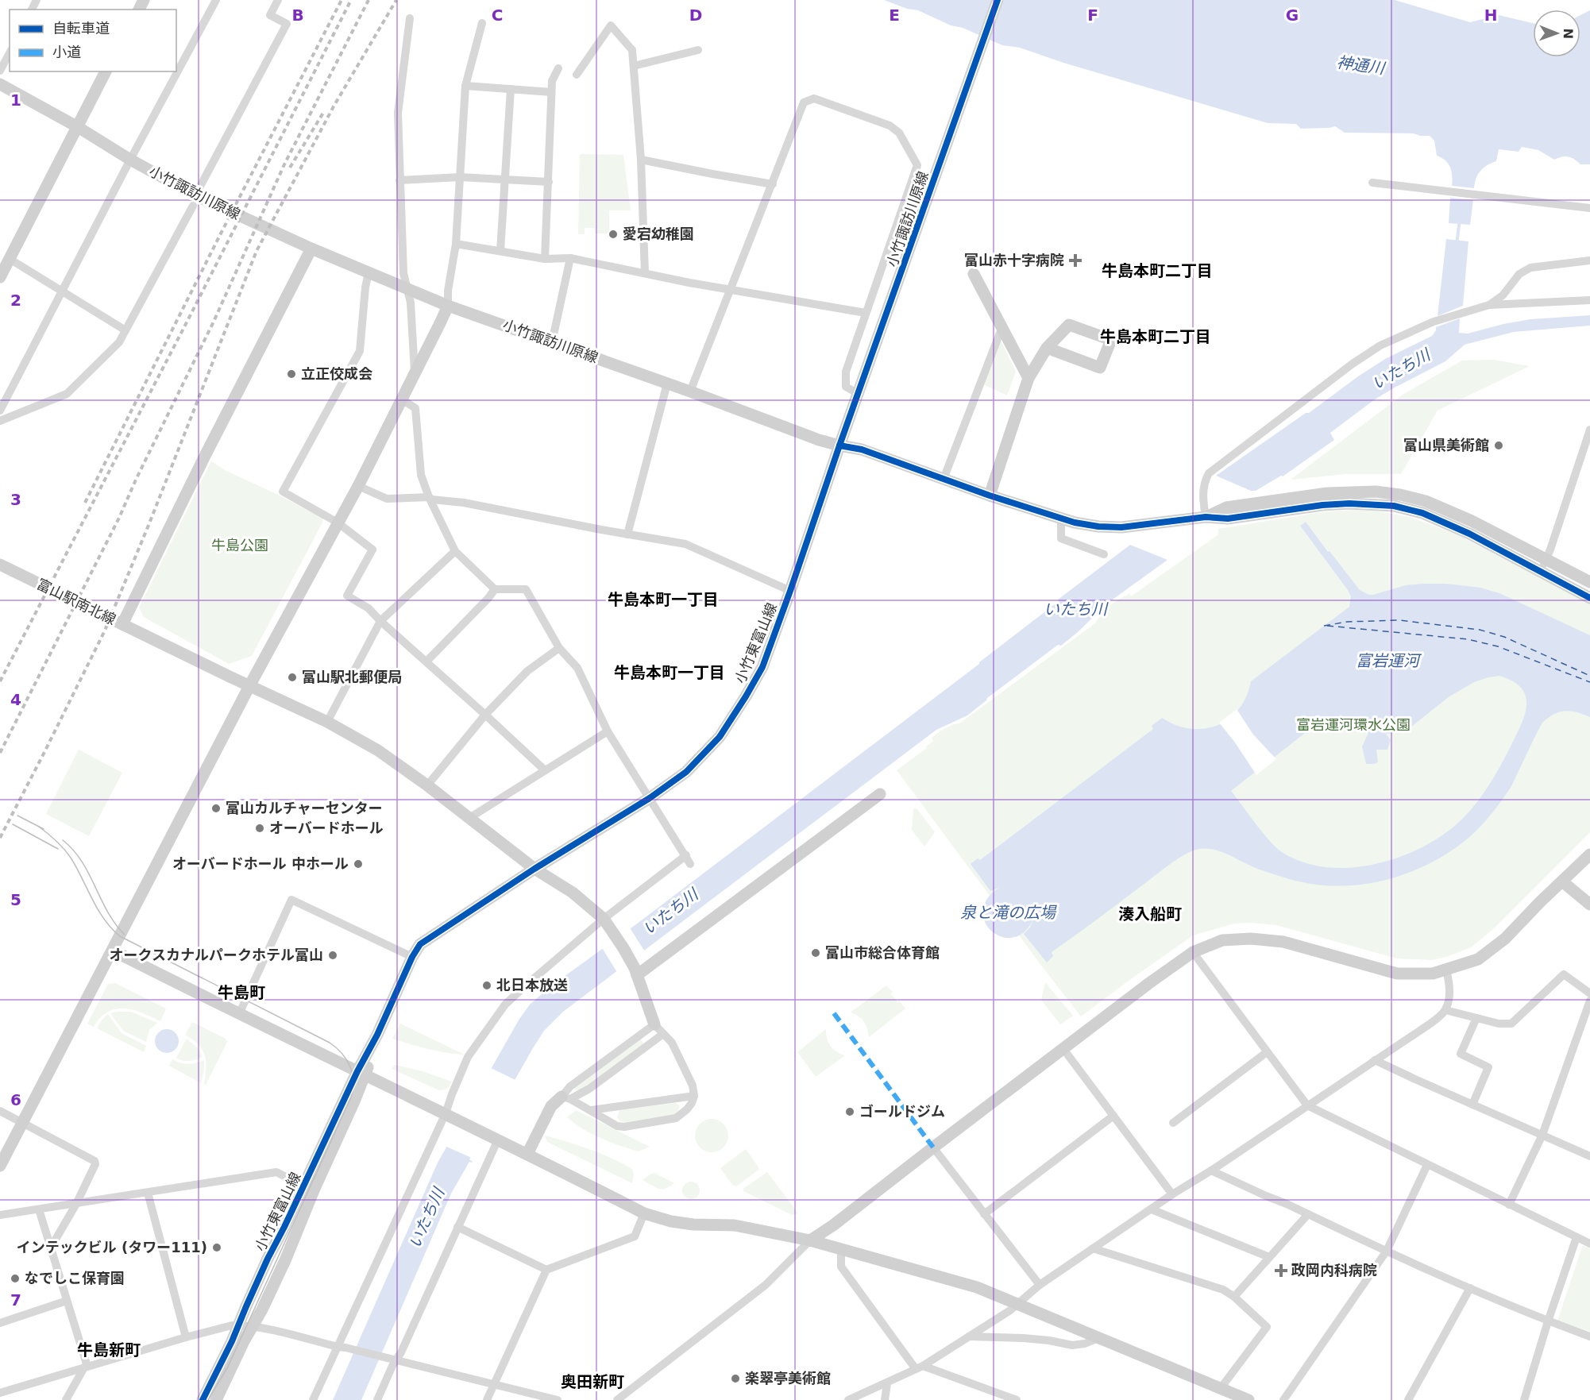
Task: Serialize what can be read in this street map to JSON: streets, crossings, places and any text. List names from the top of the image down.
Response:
{
  "streets": {
    "street": ["小竹諏訪川原線", "富山駅南北線", "小竹東富山線"]
  },
  "crossings": [
    ["小竹諏訪川原線", "小竹東富山線"],
    ["富山駅南北線", "小竹東富山線"]
  ],
  "districts": [
    "牛島本町二丁目",
    "牛島本町二丁目",
    "牛島本町一丁目",
    "牛島本町一丁目",
    "湊入船町",
    "牛島町",
    "牛島新町",
    "奥田新町"
  ],
  "water": [
    "神通川",
    "いたち川",
    "富岩運河",
    "泉と滝の広場"
  ],
  "parks": ["牛島公園", "富岩運河環水公園"],
  "places": {
    "other": [
      "愛宕幼稚園",
      "立正佼成会",
      "富山県美術館",
      "富山駅北郵便局",
      "富山カルチャーセンター",
      "オーバードホール",
      "オーバードホール 中ホール",
      "富山市総合体育館",
      "オークスカナルパークホテル富山",
      "北日本放送",
      "ゴールドジム",
      "インテックビル (タワー111)",
      "なでしこ保育園",
      "楽翠亭美術館"
    ],
    "health": ["富山赤十字病院", "政岡内科病院"]
  },
  "legend": ["自転車道", "小道"],
  "north": "right",
  "grid": {
    "columns": [
      "B",
      "C",
      "D",
      "E",
      "F",
      "G",
      "H"
    ],
    "rows": [
      "1",
      "2",
      "3",
      "4",
      "5",
      "6",
      "7"
    ]
  }
}
